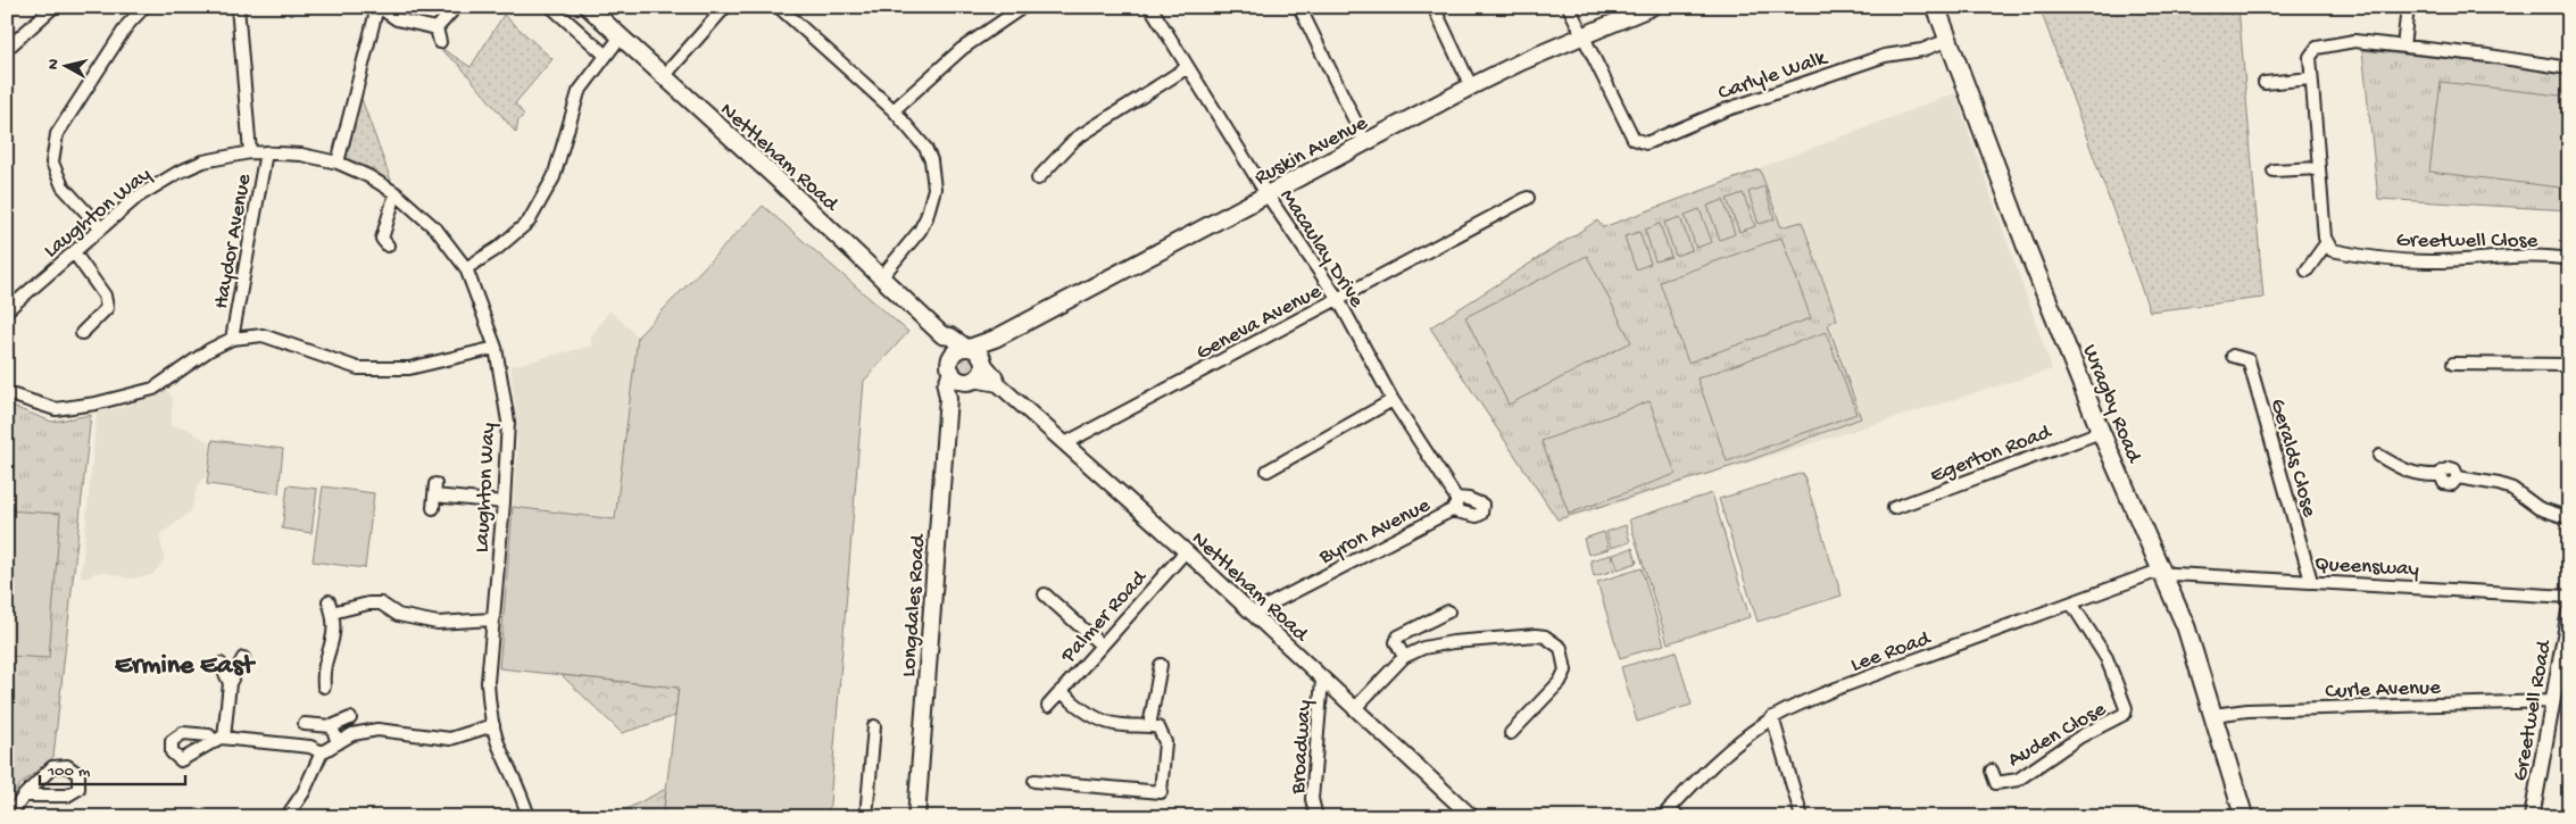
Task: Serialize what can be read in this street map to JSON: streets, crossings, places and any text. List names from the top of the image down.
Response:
{
  "streets": {
    "main road": [
      "Ruskin Avenue",
      "Nettleham Road",
      "Wragby Road",
      "Longdales Road"
    ],
    "street": [
      "Carlyle Walk",
      "Laughton Way",
      "Greetwell Close",
      "Haydor Avenue",
      "Macaulay Drive",
      "Geneva Avenue",
      "Egerton Road",
      "Geralds Close",
      "Byron Avenue",
      "Queensway",
      "Palmer Road",
      "Lee Road",
      "Curle Avenue",
      "Greetwell Road",
      "Auden Close",
      "Broadway"
    ]
  },
  "crossings": [
    ["Carlyle Walk", "Ruskin Avenue"],
    ["Carlyle Walk", "Wragby Road"],
    ["Ruskin Avenue", "Nettleham Road"],
    ["Ruskin Avenue", "Macaulay Drive"],
    ["Ruskin Avenue", "Longdales Road"],
    ["Nettleham Road", "Geneva Avenue"],
    ["Nettleham Road", "Byron Avenue"],
    ["Nettleham Road", "Longdales Road"],
    ["Nettleham Road", "Palmer Road"],
    ["Nettleham Road", "Broadway"],
    ["Laughton Way", "Haydor Avenue"],
    ["Macaulay Drive", "Geneva Avenue"],
    ["Macaulay Drive", "Byron Avenue"],
    ["Wragby Road", "Egerton Road"],
    ["Wragby Road", "Queensway"],
    ["Wragby Road", "Lee Road"],
    ["Wragby Road", "Curle Avenue"],
    ["Geralds Close", "Queensway"],
    ["Queensway", "Lee Road"],
    ["Lee Road", "Auden Close"],
    ["Curle Avenue", "Greetwell Road"]
  ],
  "districts": ["Ermine East"],
  "scale_bar": "100 m",
  "north": "left"
}
